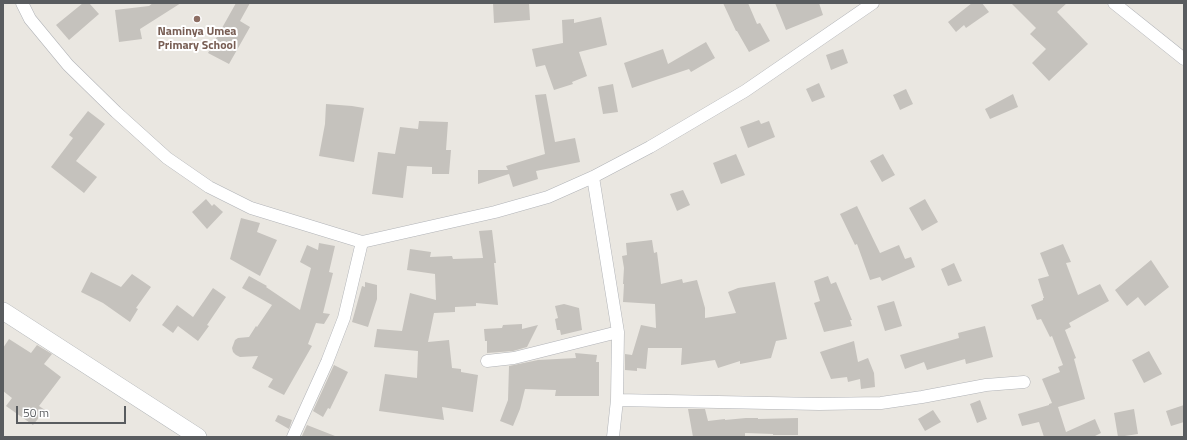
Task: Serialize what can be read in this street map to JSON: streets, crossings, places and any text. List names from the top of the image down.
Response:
{
  "places": ["Naminya Umea Primary School"],
  "scale_bar": "50 m"
}
